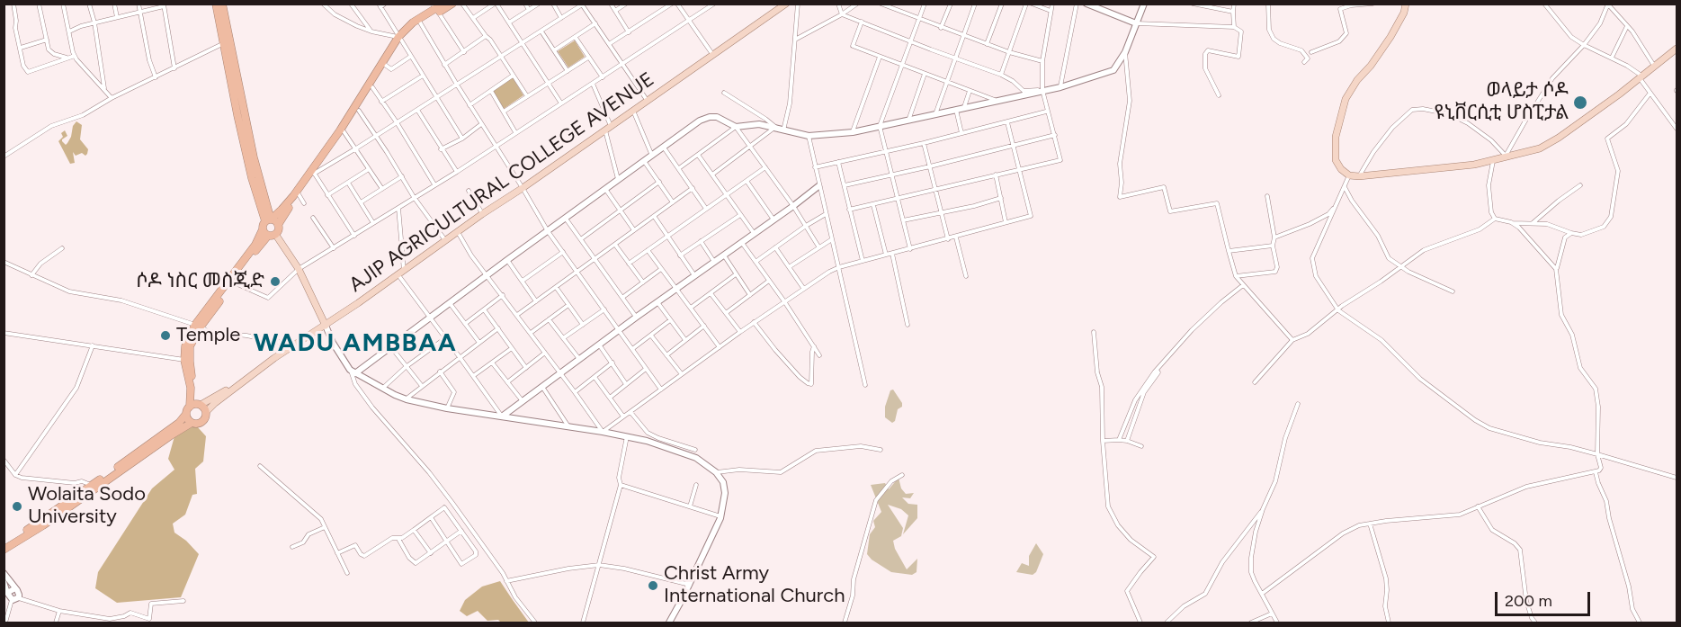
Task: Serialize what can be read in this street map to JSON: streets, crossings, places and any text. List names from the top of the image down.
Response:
{
  "streets": {
    "main road": ["AJIP AGRICULTURAL COLLEGE AVENUE"]
  },
  "districts": ["WADU AMBBAA"],
  "places": [
    "ወላይታ ሶዶ ዩኒቨርሲቲ ሆስፒታል",
    "ሶዶ ነስር መስጂድ",
    "Temple",
    "Wolaita Sodo University",
    "Christ Army International Church"
  ],
  "scale_bar": "200 m"
}
